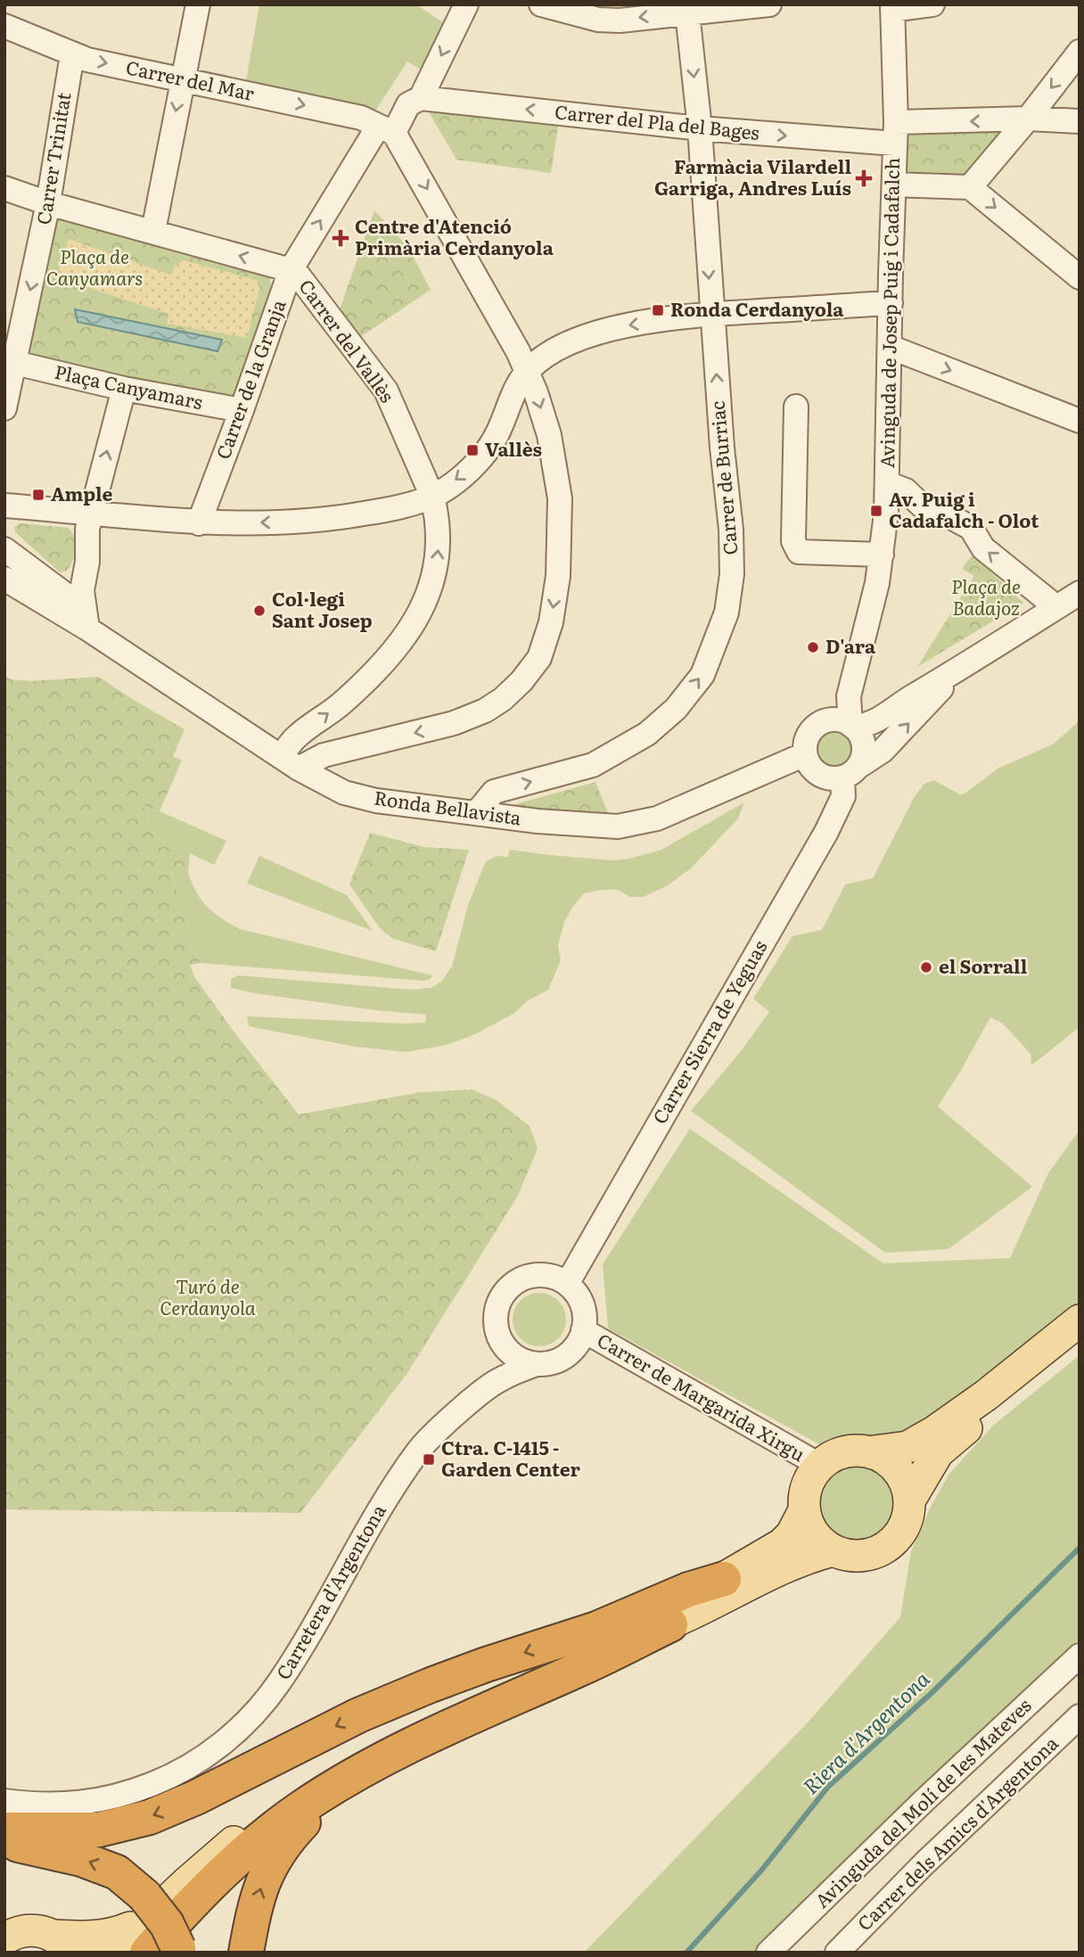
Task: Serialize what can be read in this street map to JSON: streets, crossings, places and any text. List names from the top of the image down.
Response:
{
  "streets": {
    "street": [
      "Carrer del Mar",
      "Carrer del Pla del Bages",
      "Carrer Trinitat",
      "Avinguda de Josep Puig i Cadafalch",
      "Carrer del Vallès",
      "Carrer de la Granja",
      "Plaça Canyamars",
      "Carrer de Burriac",
      "Ronda Bellavista",
      "Carrer Sierra de Yeguas",
      "Carrer de Margarida Xirgu",
      "Carretera d'Argentona",
      "Avinguda del Molí de les Mateves",
      "Carrer dels Amics d'Argentona"
    ]
  },
  "crossings": [
    ["Carrer del Mar", "Carrer Trinitat"],
    ["Carrer del Mar", "Carrer de la Granja"],
    ["Carrer del Pla del Bages", "Avinguda de Josep Puig i Cadafalch"],
    ["Carrer del Pla del Bages", "Carrer de la Granja"],
    ["Carrer del Pla del Bages", "Carrer de Burriac"],
    ["Carrer Trinitat", "Carrer del Vallès"],
    ["Carrer Trinitat", "Plaça Canyamars"],
    ["Avinguda de Josep Puig i Cadafalch", "Ronda Bellavista"],
    ["Avinguda de Josep Puig i Cadafalch", "Carrer Sierra de Yeguas"],
    ["Carrer del Vallès", "Carrer de la Granja"],
    ["Carrer del Vallès", "Ronda Bellavista"],
    ["Carrer de la Granja", "Plaça Canyamars"],
    ["Carrer de Burriac", "Ronda Bellavista"],
    ["Ronda Bellavista", "Carrer Sierra de Yeguas"],
    ["Carrer Sierra de Yeguas", "Carrer de Margarida Xirgu"],
    ["Carrer Sierra de Yeguas", "Carretera d'Argentona"],
    ["Carrer de Margarida Xirgu", "Carretera d'Argentona"]
  ],
  "one_way": ["Carrer del Mar", "Carrer Trinitat"],
  "water": ["Riera d'Argentona"],
  "parks": ["Plaça de Canyamars", "Plaça de Badajoz", "Turó de Cerdanyola"],
  "places": {
    "health": ["Farmàcia Vilardell Garriga, Andres Luís", "Centre d'Atenció Primària Cerdanyola"],
    "transit": [
      "Ronda Cerdanyola",
      "Vallès",
      "Ample",
      "Av. Puig i Cadafalch - Olot",
      "Ctra. C-1415 - Garden Center"
    ],
    "other": ["Col·legi Sant Josep", "D'ara", "el Sorrall"]
  }
}
